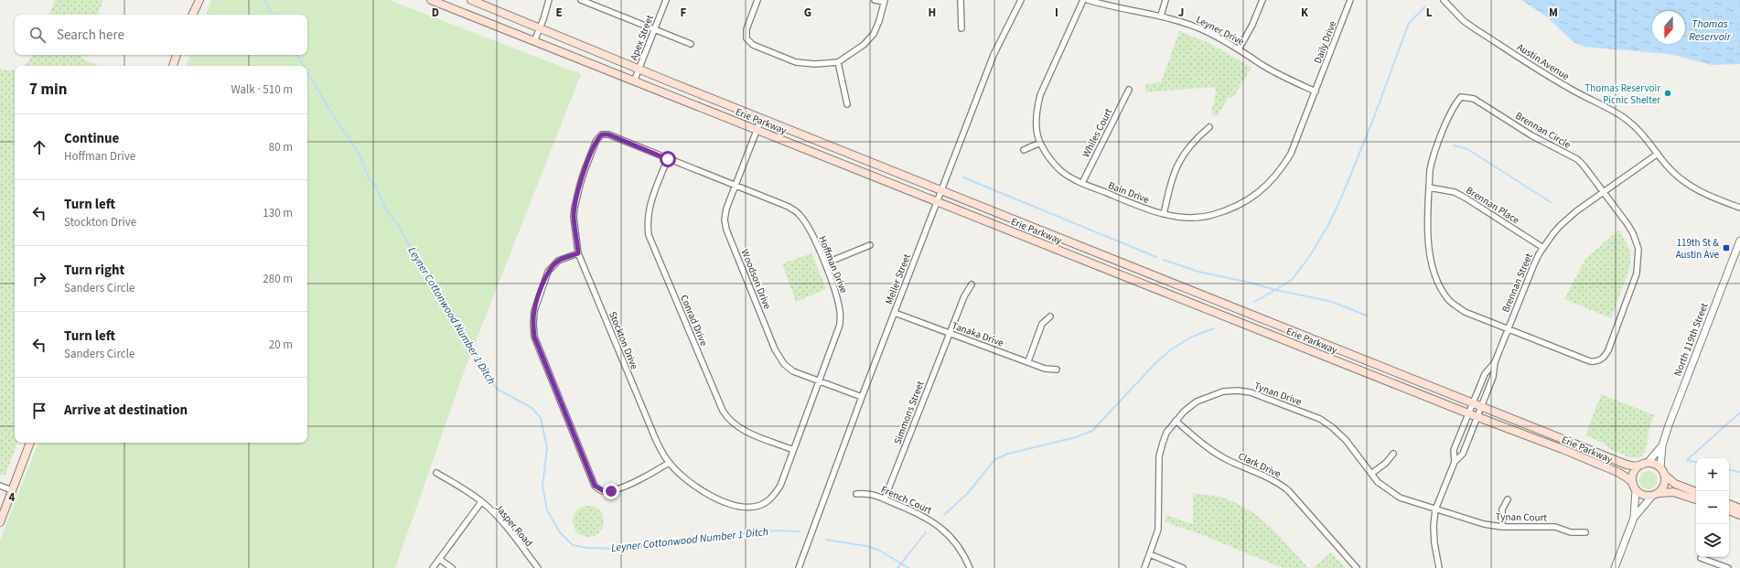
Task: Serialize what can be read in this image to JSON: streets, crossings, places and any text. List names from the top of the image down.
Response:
{
  "streets": {
    "main road": ["Erie Parkway"],
    "street": [
      "Leyner Drive",
      "Apex Street",
      "Daily Drive",
      "Austin Avenue",
      "Brennan Circle",
      "Whiles Court",
      "Bain Drive",
      "Brennan Place",
      "Hoffman Drive",
      "Woodson Drive",
      "Meller Street",
      "Brennan Street",
      "Conrad Drive",
      "Tanaka Drive",
      "North 119th Street",
      "Stockton Drive",
      "Tynan Drive",
      "Simmons Street",
      "Clark Drive",
      "French Court",
      "Tynan Court",
      "Jasper Road"
    ]
  },
  "crossings": [
    ["Leyner Drive", "Daily Drive"],
    ["Leyner Drive", "Bain Drive"],
    ["Apex Street", "Erie Parkway"],
    ["Daily Drive", "Bain Drive"],
    ["Austin Avenue", "Brennan Street"],
    ["Erie Parkway", "Woodson Drive"],
    ["Erie Parkway", "Meller Street"],
    ["Erie Parkway", "Brennan Street"],
    ["Erie Parkway", "North 119th Street"],
    ["Brennan Circle", "Brennan Place"],
    ["Brennan Circle", "Brennan Street"],
    ["Whiles Court", "Bain Drive"],
    ["Brennan Place", "Brennan Street"],
    ["Hoffman Drive", "Woodson Drive"],
    ["Hoffman Drive", "Conrad Drive"],
    ["Hoffman Drive", "Stockton Drive"],
    ["Woodson Drive", "Meller Street"],
    ["Meller Street", "Tanaka Drive"],
    ["Brennan Street", "Tynan Drive"],
    ["Brennan Street", "Tynan Court"],
    ["Tanaka Drive", "Simmons Street"],
    ["Tynan Drive", "Clark Drive"],
    ["Tynan Drive", "Tynan Court"],
    ["Simmons Street", "French Court"]
  ],
  "water": ["Thomas Reservoir", "Leyner Cottonwood Number 1 Ditch"],
  "places": {
    "other": ["Thomas Reservoir Picnic Shelter"],
    "transit": ["119th St & Austin Ave"]
  },
  "north": "bottom",
  "page": {
    "search": "Search here",
    "heading": ["7 min", "Walk · 510 m"],
    "list": [
      ["Continue", "Hoffman Drive", "80 m"],
      ["Turn left", "Stockton Drive", "130 m"],
      ["Turn right", "Sanders Circle", "280 m"],
      ["Turn left", "Sanders Circle", "20 m"],
      "Arrive at destination"
    ],
    "map_buttons": ["+", "−"]
  },
  "grid": {
    "columns": [
      "D",
      "E",
      "F",
      "G",
      "H",
      "I",
      "J",
      "K",
      "L",
      "M"
    ],
    "rows": ["4"]
  }
}
